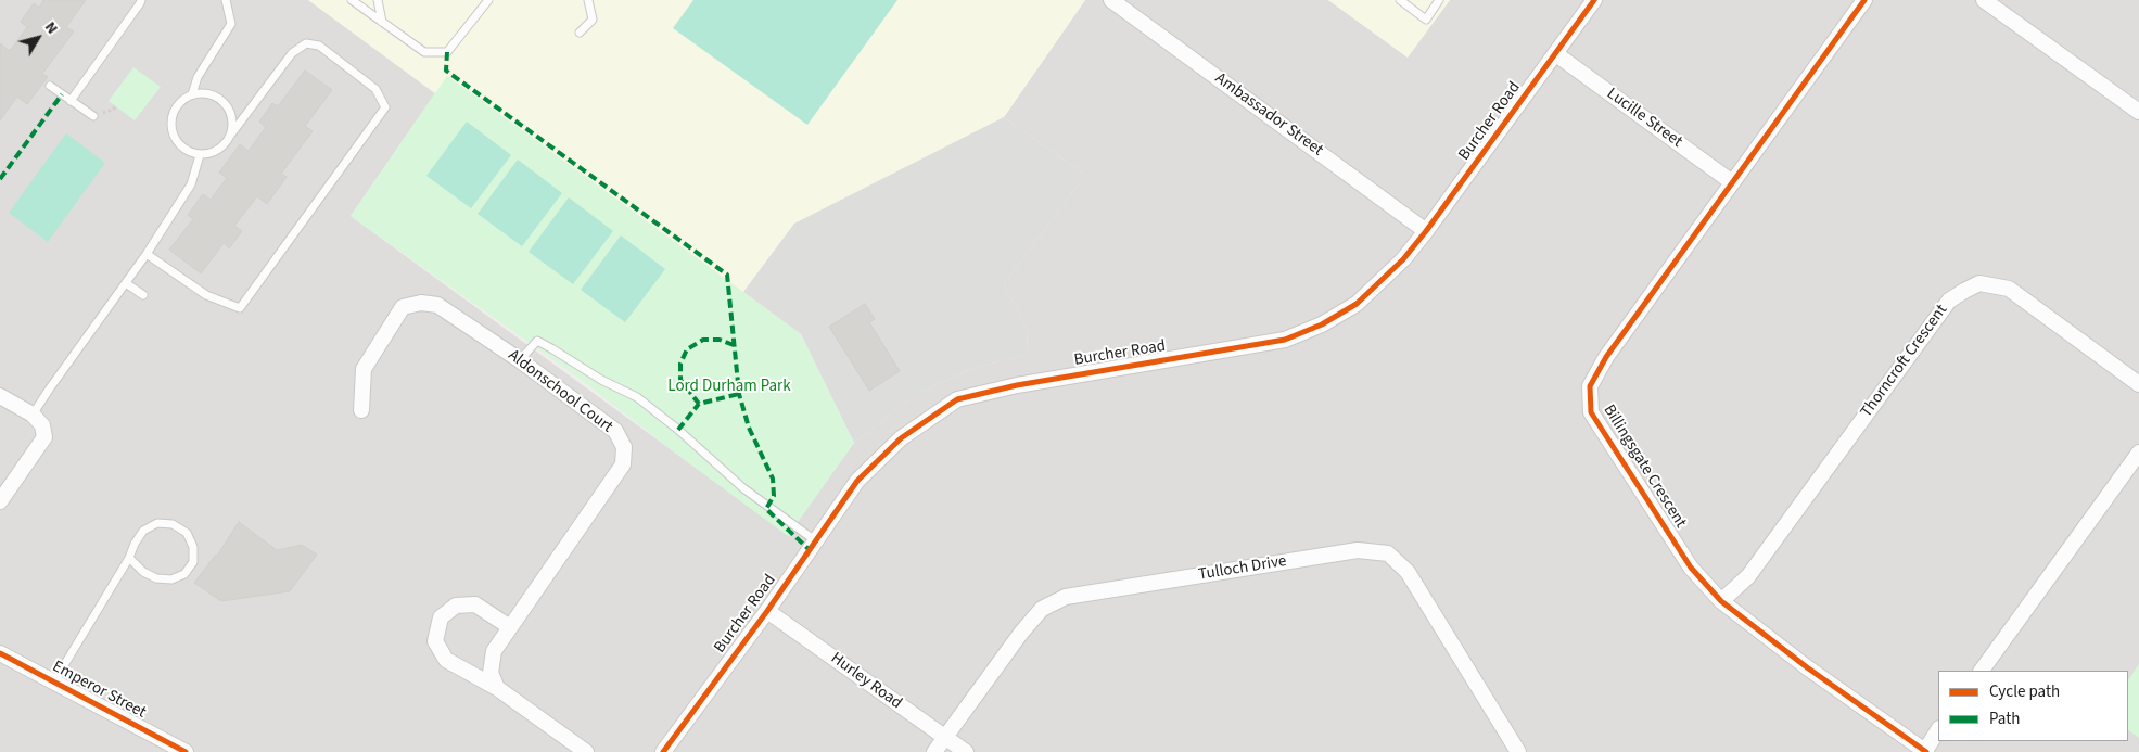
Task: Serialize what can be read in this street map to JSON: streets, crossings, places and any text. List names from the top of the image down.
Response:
{
  "streets": {
    "street": [
      "Ambassador Street",
      "Lucille Street",
      "Burcher Road",
      "Thorncroft Crescent",
      "Aldonschool Court",
      "Billingsgate Crescent",
      "Tulloch Drive",
      "Hurley Road",
      "Emperor Street"
    ]
  },
  "crossings": [
    ["Ambassador Street", "Burcher Road"],
    ["Lucille Street", "Burcher Road"],
    ["Lucille Street", "Billingsgate Crescent"],
    ["Burcher Road", "Hurley Road"],
    ["Thorncroft Crescent", "Billingsgate Crescent"],
    ["Tulloch Drive", "Hurley Road"]
  ],
  "parks": ["Lord Durham Park"],
  "legend": ["Cycle path", "Path"],
  "north": "top right"
}
